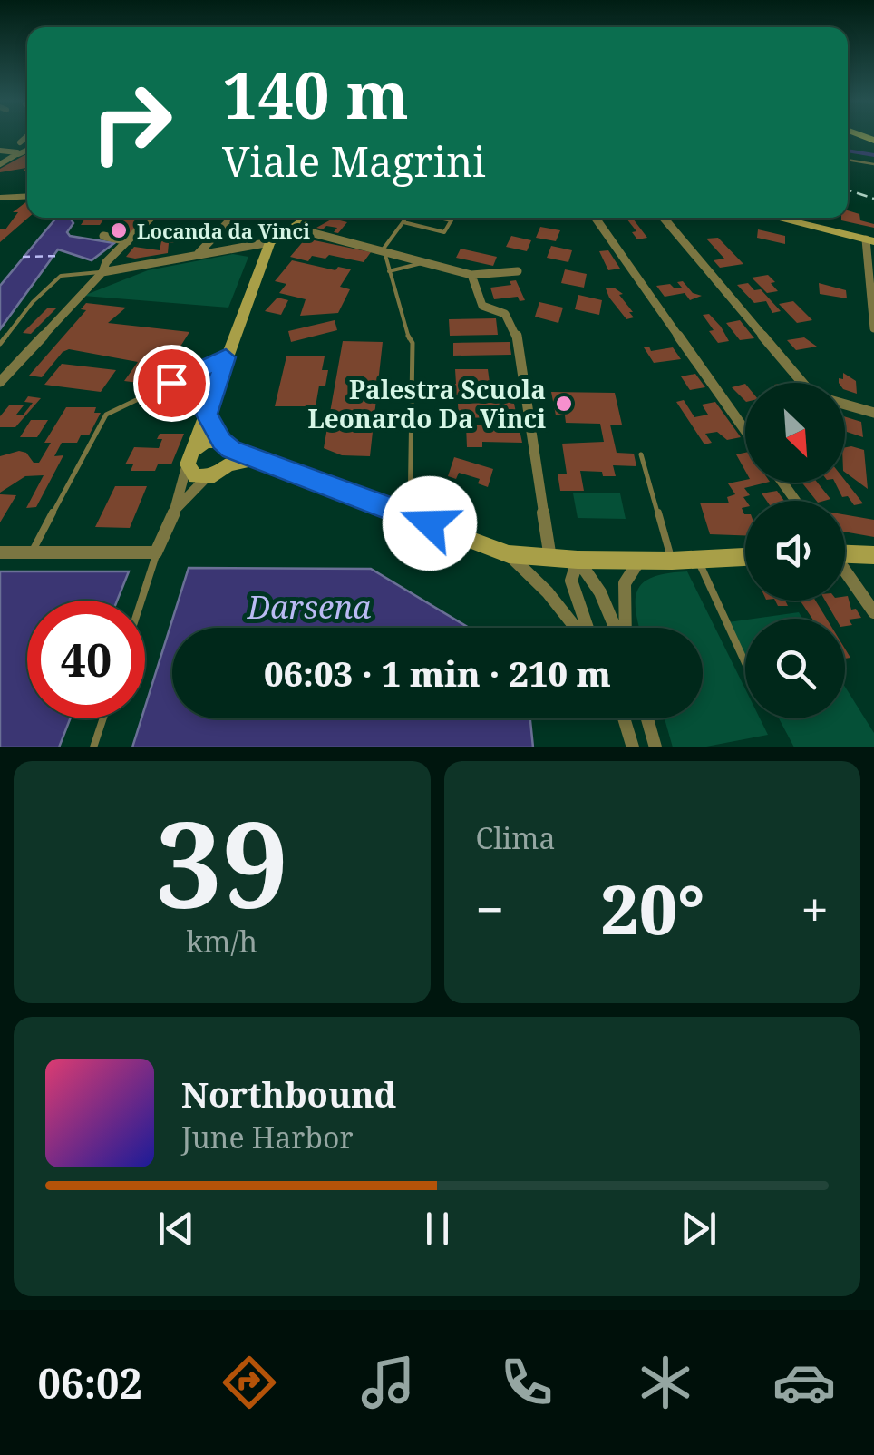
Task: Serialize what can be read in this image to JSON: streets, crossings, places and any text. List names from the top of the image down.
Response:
{
  "water": ["Darsena"],
  "places": ["Locanda da Vinci", "Palestra Scuola Leonardo Da Vinci"],
  "north": "bottom right",
  "page": {
    "turn": ["140 m", "Viale Magrini"],
    "limit": "40",
    "trip": "06:03 · 1 min · 210 m",
    "tile": [
      ["39", "km/h"],
      "Clima"
    ],
    "heat": ["−", "20°", "+"],
    "song": ["Northbound", "June Harbor"],
    "tabs": "06:02"
  }
}
